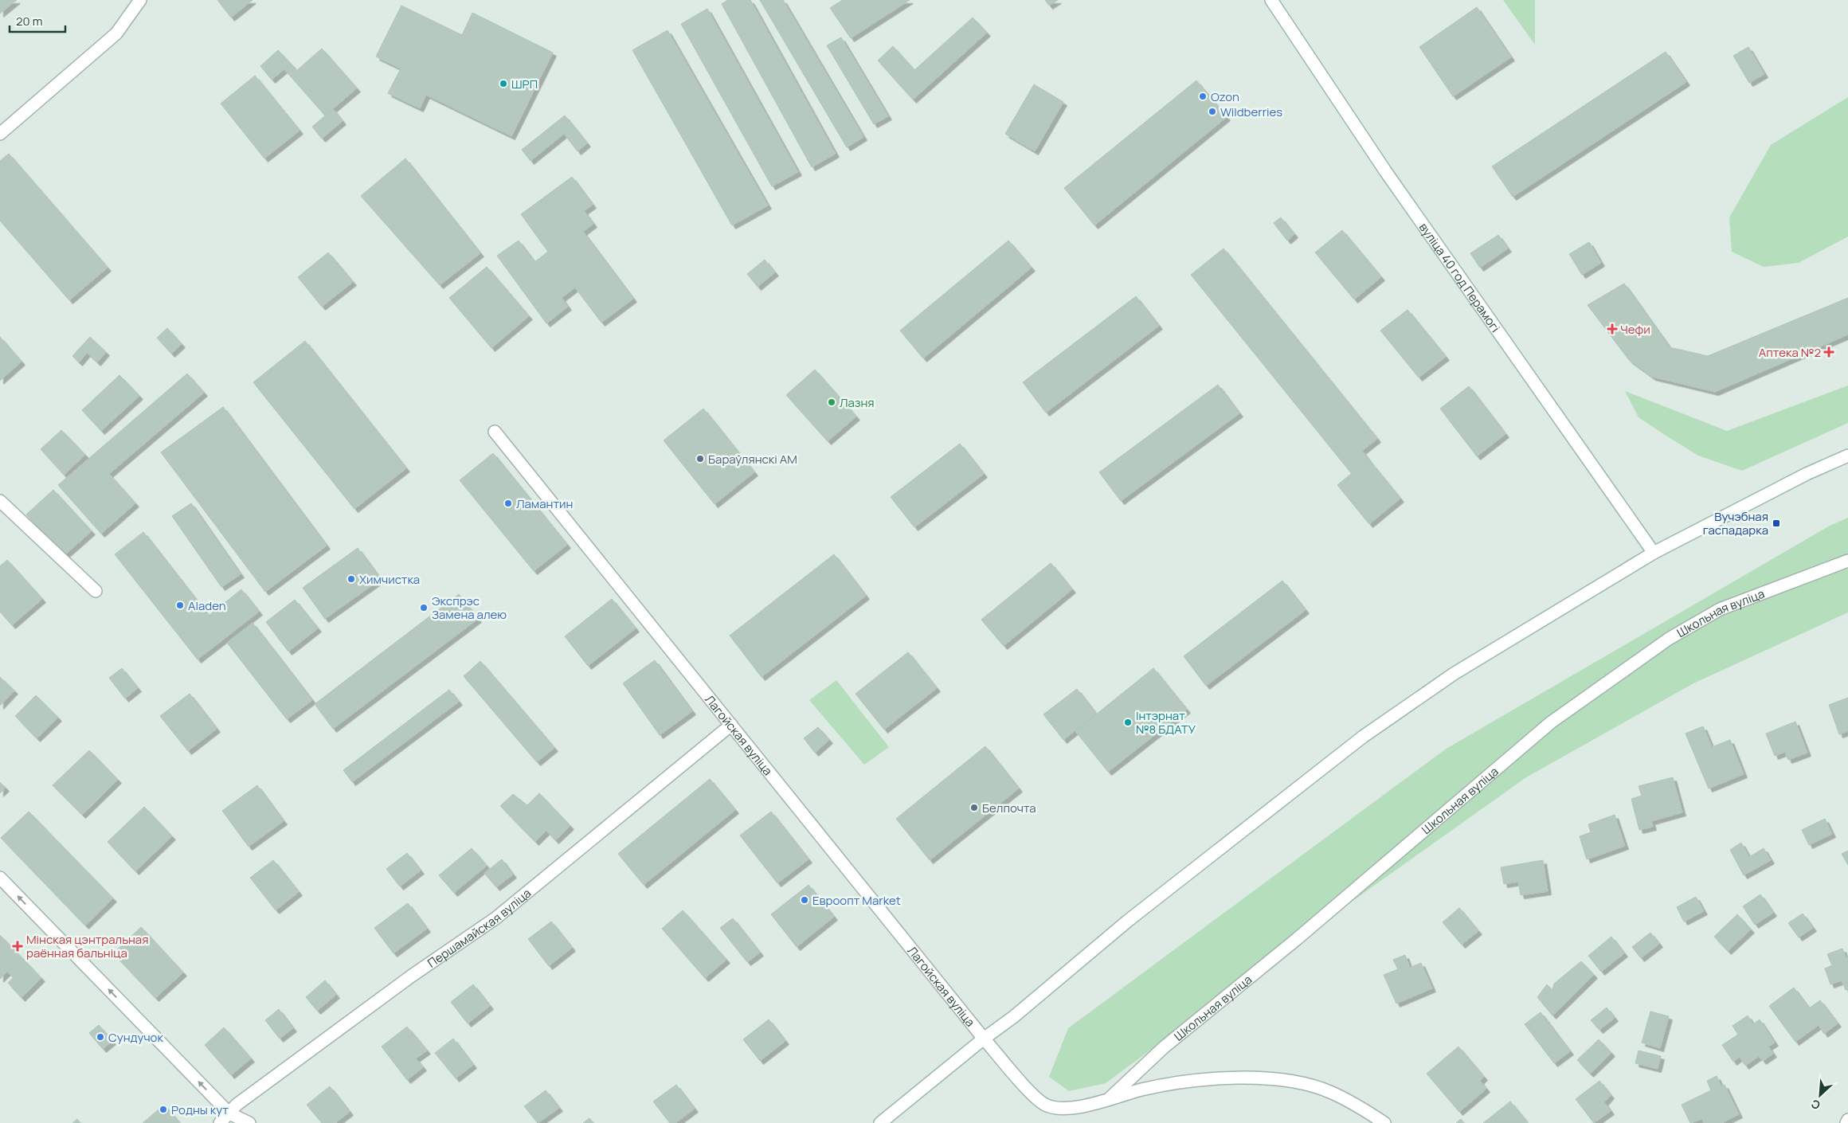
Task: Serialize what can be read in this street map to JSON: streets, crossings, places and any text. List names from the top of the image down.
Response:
{
  "streets": {
    "street": [
      "вуліца 40 год Перамогі",
      "Школьная вуліца",
      "Лагойская вуліца",
      "Першамайская вуліца"
    ]
  },
  "crossings": [
    ["Школьная вуліца", "Лагойская вуліца"],
    ["Лагойская вуліца", "Першамайская вуліца"]
  ],
  "places": {
    "other": [
      "ШРП",
      "Ozon",
      "Wildberries",
      "Лазня",
      "Бараўлянскі АМ",
      "Ламантин",
      "Химчистка",
      "Aladen",
      "Экспрэс Замена алею",
      "Інтэрнат №8 БДАТУ",
      "Белпочта",
      "Евроопт Market",
      "Сундучок",
      "Родны кут"
    ],
    "health": ["Чефи", "Аптека №2", "Мінская цэнтральная раённая бальніца"],
    "transit": ["Вучэбная гаспадарка"]
  },
  "scale_bar": "20 m",
  "north": "bottom left"
}
